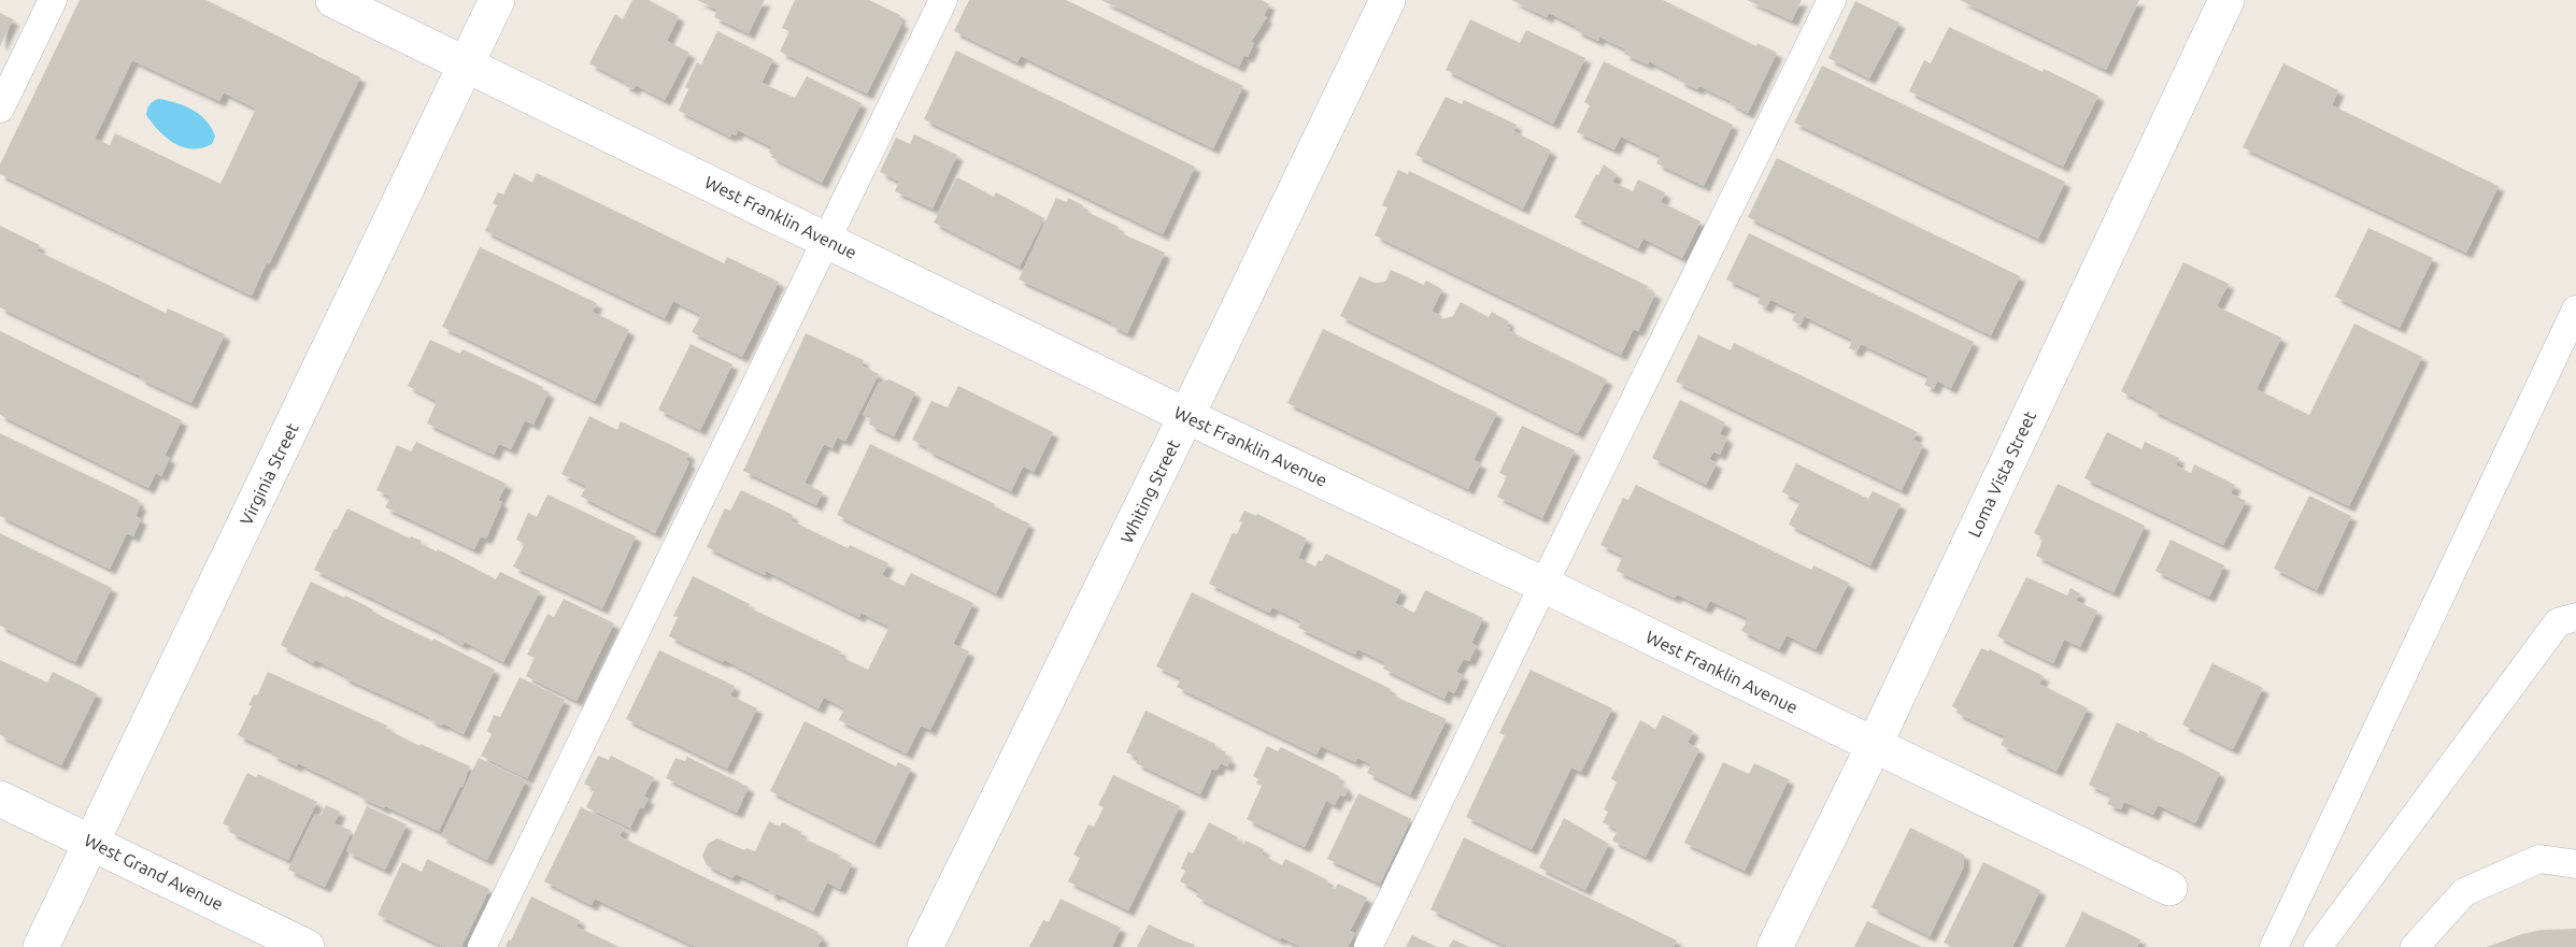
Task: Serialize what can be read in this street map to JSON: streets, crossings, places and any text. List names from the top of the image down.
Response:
{
  "streets": {
    "street": [
      "West Franklin Avenue",
      "Virginia Street",
      "Loma Vista Street",
      "Whiting Street",
      "West Grand Avenue"
    ]
  },
  "crossings": [
    ["West Franklin Avenue", "Virginia Street"],
    ["West Franklin Avenue", "Loma Vista Street"],
    ["West Franklin Avenue", "Whiting Street"],
    ["Virginia Street", "West Grand Avenue"]
  ]
}
